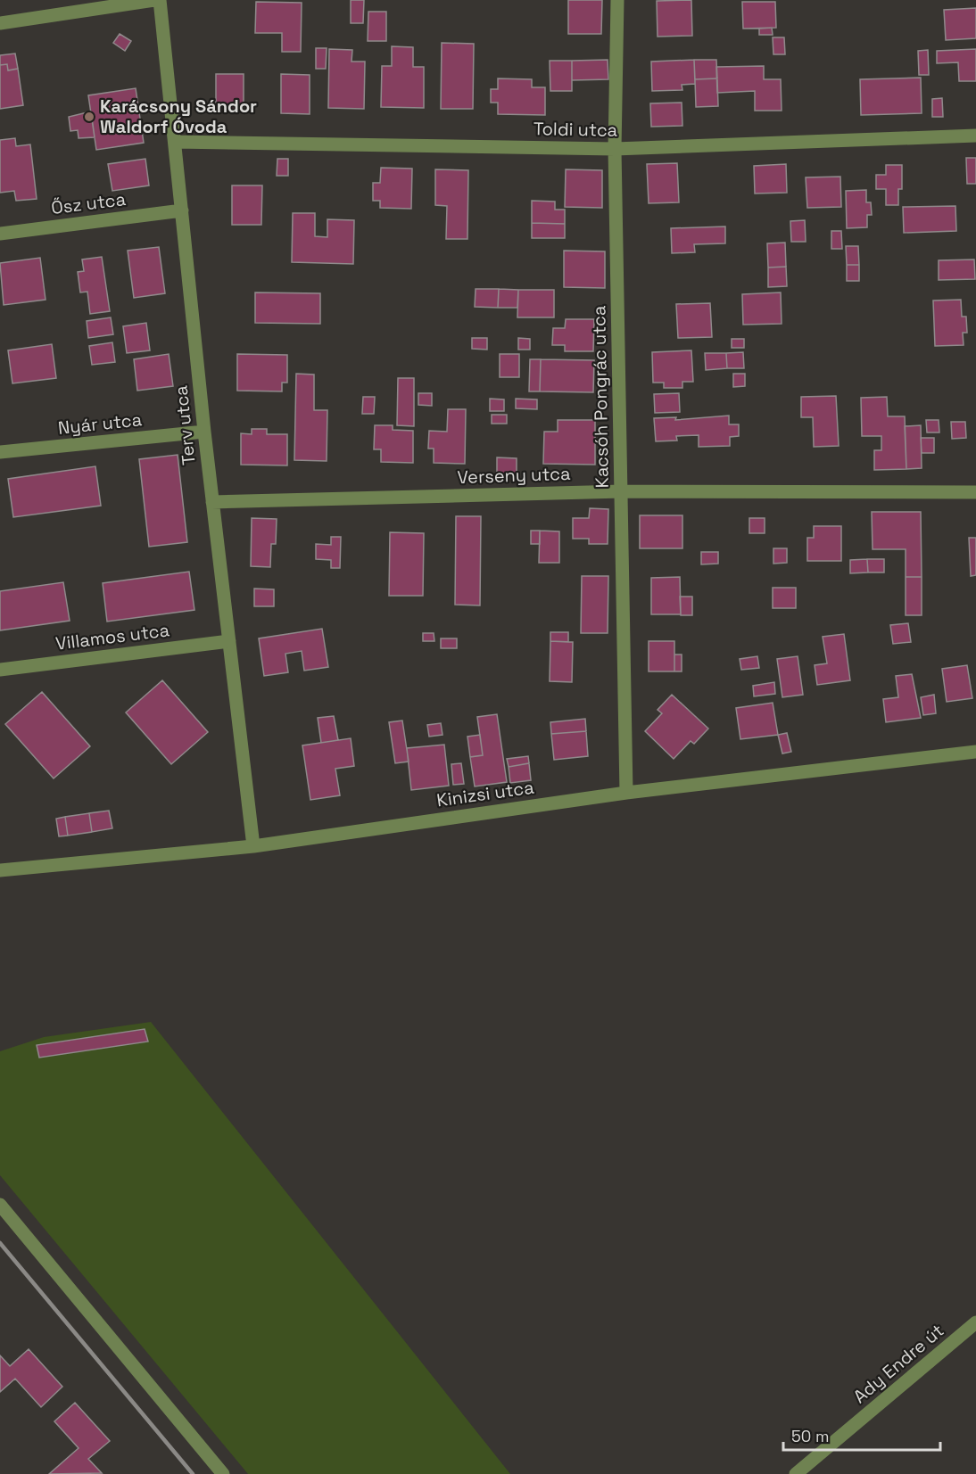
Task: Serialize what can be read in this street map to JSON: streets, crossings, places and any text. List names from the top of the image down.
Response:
{
  "streets": {
    "street": [
      "Toldi utca",
      "Ősz utca",
      "Kacsóh Pongrác utca",
      "Nyár utca",
      "Terv utca",
      "Verseny utca",
      "Villamos utca",
      "Kinizsi utca",
      "Ady Endre út"
    ]
  },
  "crossings": [
    ["Toldi utca", "Kacsóh Pongrác utca"],
    ["Toldi utca", "Terv utca"],
    ["Ősz utca", "Terv utca"],
    ["Kacsóh Pongrác utca", "Verseny utca"],
    ["Kacsóh Pongrác utca", "Kinizsi utca"],
    ["Nyár utca", "Terv utca"],
    ["Terv utca", "Verseny utca"],
    ["Terv utca", "Villamos utca"],
    ["Terv utca", "Kinizsi utca"]
  ],
  "places": ["Karácsony Sándor Waldorf Óvoda"],
  "scale_bar": "50 m"
}
